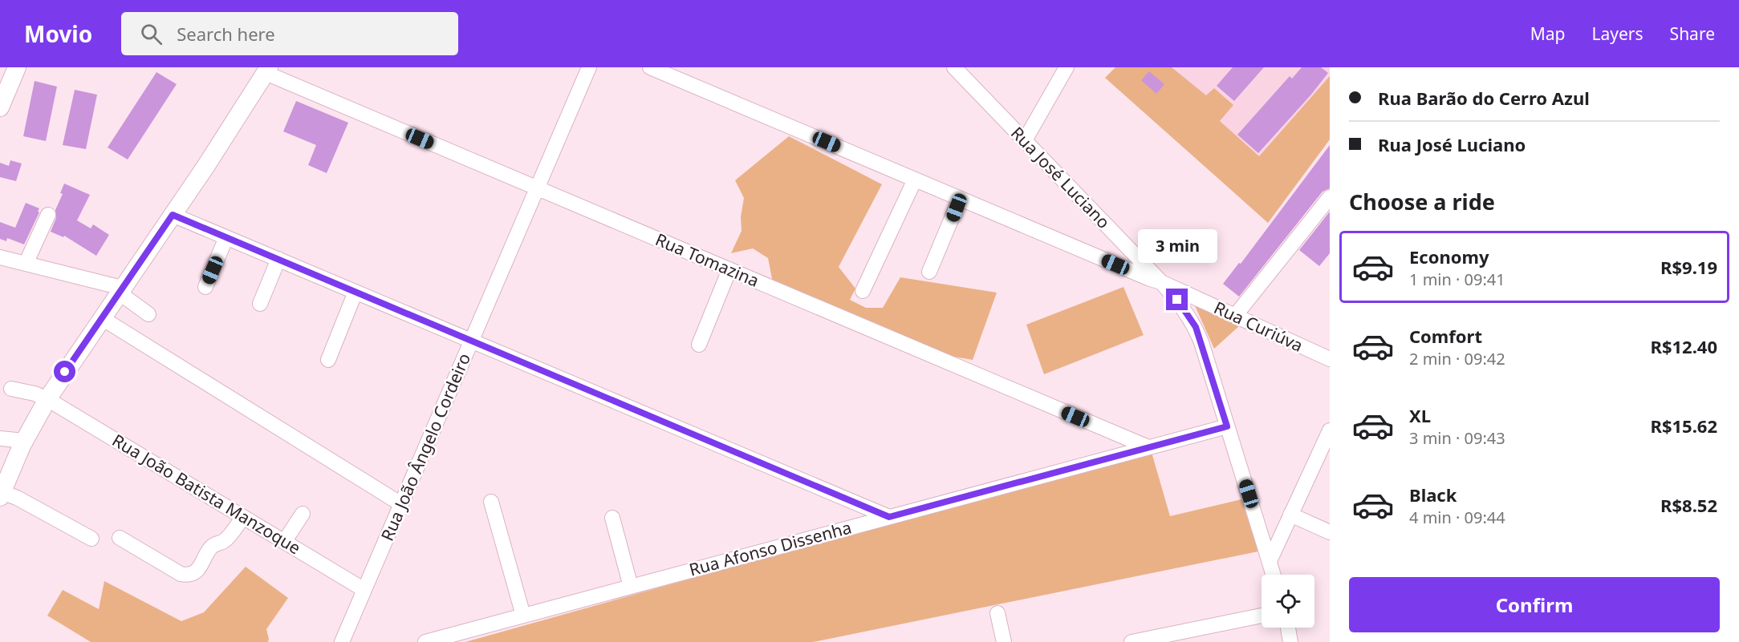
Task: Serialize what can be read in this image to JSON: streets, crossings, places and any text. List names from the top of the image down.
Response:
{
  "streets": {
    "street": [
      "Rua José Luciano",
      "Rua Tomazina",
      "Rua Curiúva",
      "Rua João Ângelo Cordeiro",
      "Rua João Batista Manzoque",
      "Rua Afonso Dissenha"
    ]
  },
  "crossings": [
    ["Rua José Luciano", "Rua Curiúva"],
    ["Rua José Luciano", "Rua Afonso Dissenha"],
    ["Rua Tomazina", "Rua João Ângelo Cordeiro"],
    ["Rua Tomazina", "Rua Afonso Dissenha"],
    ["Rua João Ângelo Cordeiro", "Rua João Batista Manzoque"]
  ],
  "page": {
    "header": "Movio",
    "search": "Search here",
    "nav": ["Map", "Layers", "Share"],
    "banner": ["Rua Barão do Cerro Azul", "Rua José Luciano"],
    "heading": "Choose a ride",
    "bubble": "3 min",
    "list": [
      {
        "name": "Economy",
        "note": "1 min · 09:41",
        "value": "R$9.19"
      },
      {
        "name": "Comfort",
        "note": "2 min · 09:42",
        "value": "R$12.40"
      },
      {
        "name": "XL",
        "note": "3 min · 09:43",
        "value": "R$15.62"
      },
      {
        "name": "Black",
        "note": "4 min · 09:44",
        "value": "R$8.52"
      }
    ],
    "buttons": "Confirm"
  }
}
